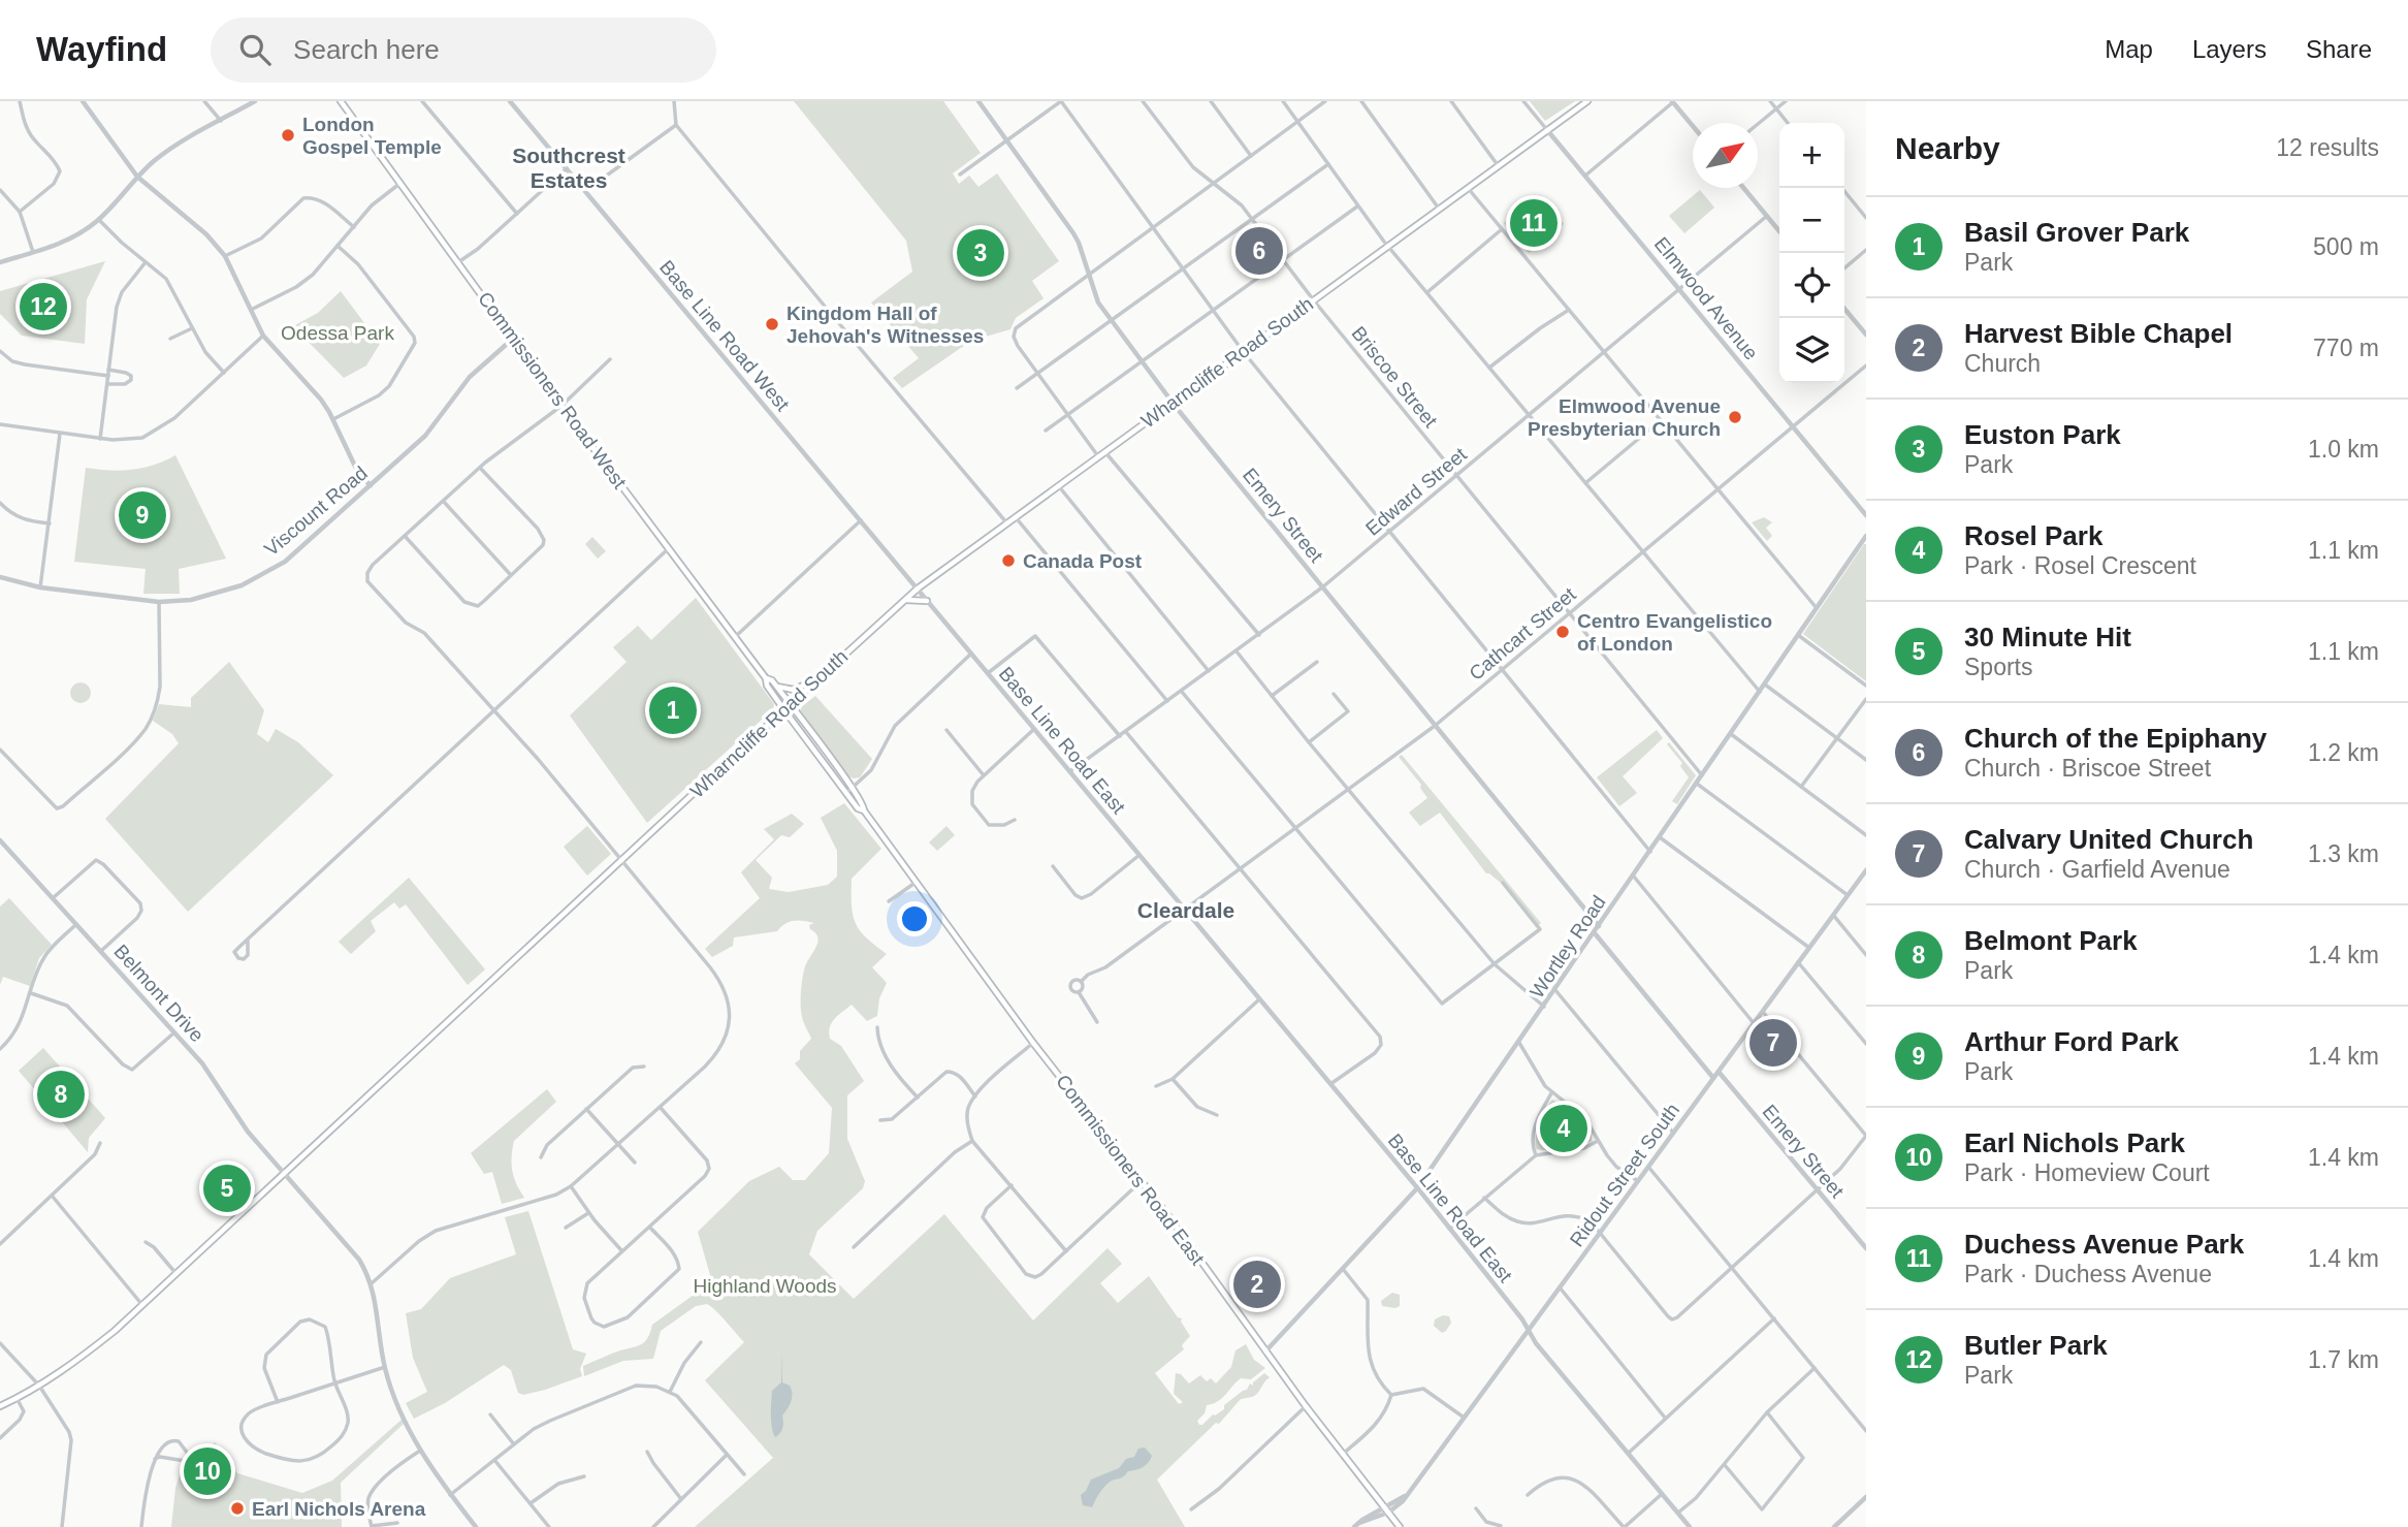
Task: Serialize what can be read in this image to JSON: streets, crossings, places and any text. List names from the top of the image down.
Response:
{
  "streets": {
    "main road": ["Wharncliffe Road South", "Commissioners Road West", "Commissioners Road East"],
    "street": [
      "Elmwood Avenue",
      "Base Line Road West",
      "Briscoe Street",
      "Edward Street",
      "Viscount Road",
      "Emery Street",
      "Cathcart Street",
      "Base Line Road East",
      "Wortley Road",
      "Belmont Drive",
      "Ridout Street South"
    ]
  },
  "crossings": [
    ["Elmwood Avenue", "Wharncliffe Road South"],
    ["Elmwood Avenue", "Edward Street"],
    ["Elmwood Avenue", "Cathcart Street"],
    ["Base Line Road West", "Wharncliffe Road South"],
    ["Base Line Road West", "Base Line Road East"],
    ["Wharncliffe Road South", "Briscoe Street"],
    ["Wharncliffe Road South", "Commissioners Road West"],
    ["Wharncliffe Road South", "Emery Street"],
    ["Wharncliffe Road South", "Base Line Road East"],
    ["Wharncliffe Road South", "Belmont Drive"],
    ["Wharncliffe Road South", "Commissioners Road East"],
    ["Briscoe Street", "Edward Street"],
    ["Briscoe Street", "Cathcart Street"],
    ["Briscoe Street", "Wortley Road"],
    ["Commissioners Road West", "Viscount Road"],
    ["Commissioners Road West", "Commissioners Road East"],
    ["Edward Street", "Emery Street"],
    ["Edward Street", "Base Line Road East"],
    ["Emery Street", "Cathcart Street"],
    ["Emery Street", "Wortley Road"],
    ["Emery Street", "Ridout Street South"],
    ["Cathcart Street", "Base Line Road East"],
    ["Base Line Road East", "Wortley Road"],
    ["Base Line Road East", "Ridout Street South"],
    ["Wortley Road", "Commissioners Road East"],
    ["Commissioners Road East", "Ridout Street South"]
  ],
  "districts": ["Southcrest Estates", "Cleardale"],
  "parks": ["Odessa Park", "Highland Woods"],
  "places": [
    "London Gospel Temple",
    "Kingdom Hall of Jehovah's Witnesses",
    "Elmwood Avenue Presbyterian Church",
    "Canada Post",
    "Centro Evangelistico of London",
    "Earl Nichols Arena"
  ],
  "north": "top right",
  "page": {
    "header": "Wayfind",
    "search": "Search here",
    "nav": ["Map", "Layers", "Share"],
    "heading": ["Nearby", "12 results"],
    "map_buttons": ["+", "−"],
    "pins": [
      "11",
      "6",
      "3",
      "12",
      "9",
      "1",
      "7",
      "8",
      "4",
      "5",
      "2",
      "10"
    ],
    "list": [
      {
        "mark": "1",
        "name": "Basil Grover Park",
        "note": "Park",
        "value": "500 m"
      },
      {
        "mark": "2",
        "name": "Harvest Bible Chapel",
        "note": "Church",
        "value": "770 m"
      },
      {
        "mark": "3",
        "name": "Euston Park",
        "note": "Park",
        "value": "1.0 km"
      },
      {
        "mark": "4",
        "name": "Rosel Park",
        "note": "Park · Rosel Crescent",
        "value": "1.1 km"
      },
      {
        "mark": "5",
        "name": "30 Minute Hit",
        "note": "Sports",
        "value": "1.1 km"
      },
      {
        "mark": "6",
        "name": "Church of the Epiphany",
        "note": "Church · Briscoe Street",
        "value": "1.2 km"
      },
      {
        "mark": "7",
        "name": "Calvary United Church",
        "note": "Church · Garfield Avenue",
        "value": "1.3 km"
      },
      {
        "mark": "8",
        "name": "Belmont Park",
        "note": "Park",
        "value": "1.4 km"
      },
      {
        "mark": "9",
        "name": "Arthur Ford Park",
        "note": "Park",
        "value": "1.4 km"
      },
      {
        "mark": "10",
        "name": "Earl Nichols Park",
        "note": "Park · Homeview Court",
        "value": "1.4 km"
      },
      {
        "mark": "11",
        "name": "Duchess Avenue Park",
        "note": "Park · Duchess Avenue",
        "value": "1.4 km"
      },
      {
        "mark": "12",
        "name": "Butler Park",
        "note": "Park",
        "value": "1.7 km"
      }
    ]
  }
}
